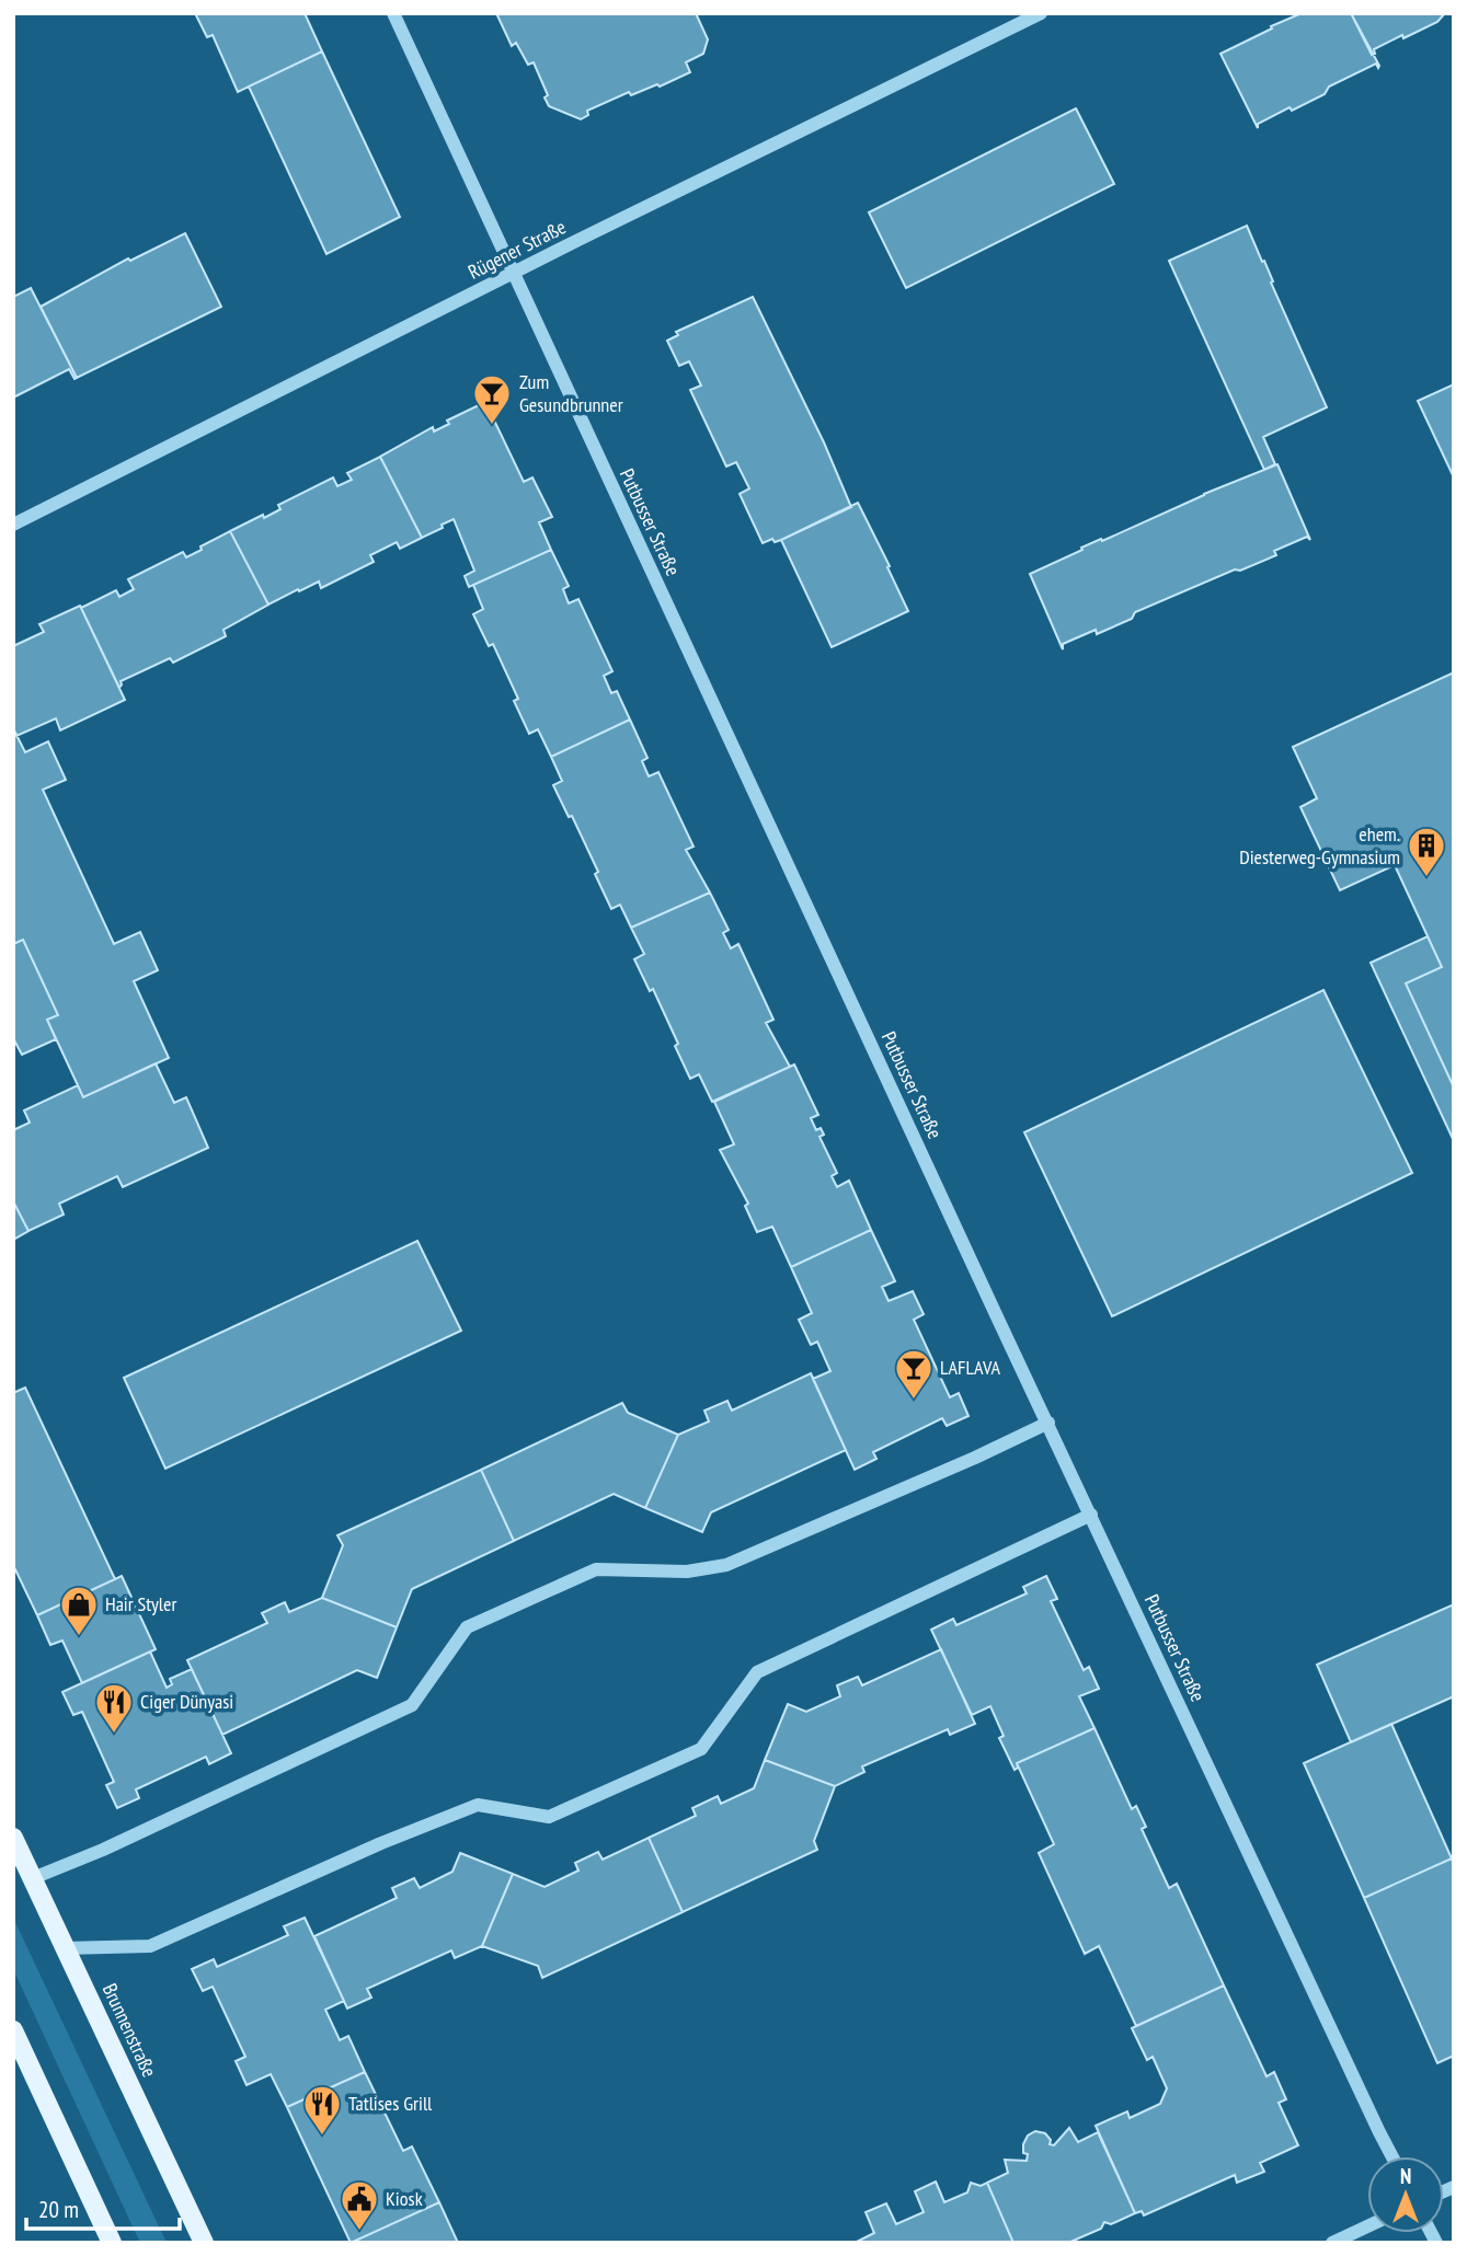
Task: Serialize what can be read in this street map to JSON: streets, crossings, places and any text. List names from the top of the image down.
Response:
{
  "streets": {
    "main road": ["Brunnenstraße"],
    "street": ["Rügener Straße", "Putbusser Straße"]
  },
  "crossings": [
    ["Rügener Straße", "Putbusser Straße"]
  ],
  "places": {
    "bar": ["Zum Gesundbrunner", "LAFLAVA"],
    "building": ["ehem. Diesterweg-Gymnasium"],
    "shop": ["Hair Styler"],
    "restaurant": ["Ciger Dünyasi", "Tatlises Grill"],
    "public building": ["Kiosk"]
  },
  "scale_bar": "20 m",
  "north": "top"
}
